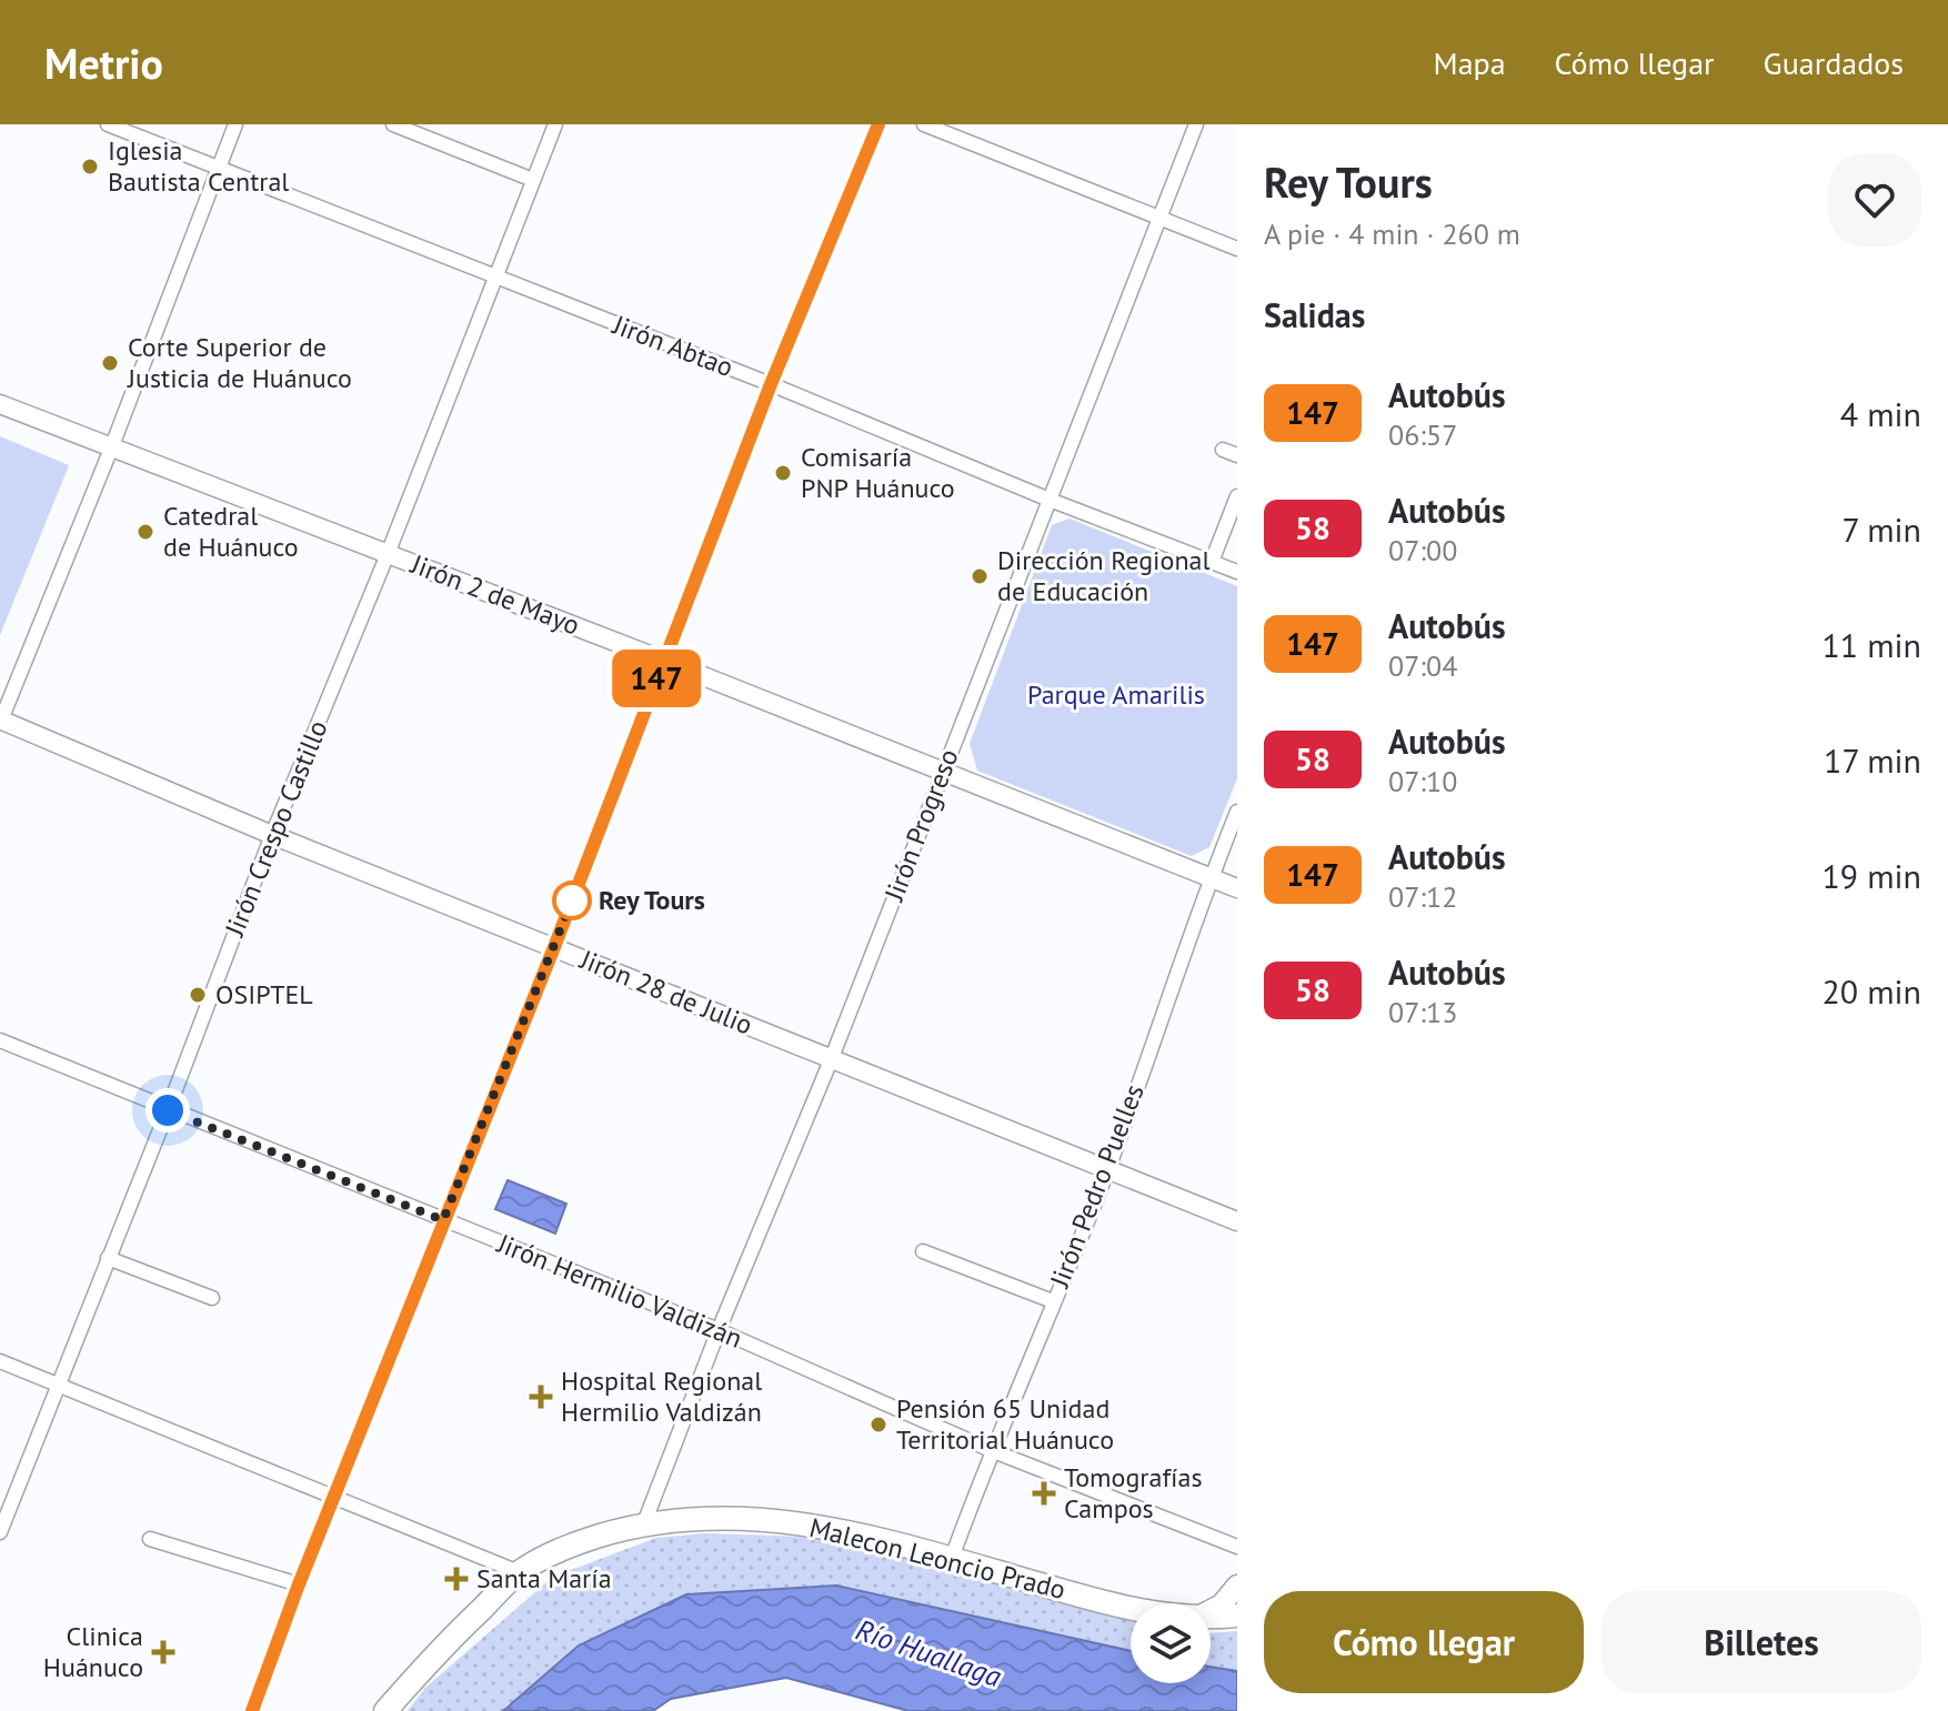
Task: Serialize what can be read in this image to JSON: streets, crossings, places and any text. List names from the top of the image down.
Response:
{
  "streets": {
    "main road": ["Malecon Leoncio Prado"],
    "street": [
      "Jirón Abtao",
      "Jirón 2 de Mayo",
      "Jirón Progreso",
      "Jirón Crespo Castillo",
      "Jirón 28 de Julio",
      "Jirón Pedro Puelles",
      "Jirón Hermilio Valdizán"
    ]
  },
  "crossings": [
    ["Jirón Abtao", "Jirón Progreso"],
    ["Jirón Abtao", "Jirón Crespo Castillo"],
    ["Jirón 2 de Mayo", "Jirón Progreso"],
    ["Jirón 2 de Mayo", "Jirón Crespo Castillo"],
    ["Jirón 2 de Mayo", "Jirón Pedro Puelles"],
    ["Jirón Progreso", "Jirón 28 de Julio"],
    ["Jirón Progreso", "Jirón Hermilio Valdizán"],
    ["Jirón Progreso", "Malecon Leoncio Prado"],
    ["Jirón Crespo Castillo", "Jirón 28 de Julio"],
    ["Jirón Crespo Castillo", "Jirón Hermilio Valdizán"],
    ["Jirón 28 de Julio", "Jirón Pedro Puelles"],
    ["Jirón Pedro Puelles", "Jirón Hermilio Valdizán"],
    ["Jirón Pedro Puelles", "Malecon Leoncio Prado"]
  ],
  "water": ["Río Huallaga"],
  "parks": ["Parque Amarilis"],
  "places": {
    "other": [
      "Iglesia Bautista Central",
      "Corte Superior de Justicia de Huánuco",
      "Comisaría PNP Huánuco",
      "Catedral de Huánuco",
      "Dirección Regional de Educación",
      "Rey Tours",
      "OSIPTEL",
      "Pensión 65 Unidad Territorial Huánuco"
    ],
    "health": [
      "Hospital Regional Hermilio Valdizán",
      "Tomografías Campos",
      "Santa María",
      "Clinica Huánuco"
    ]
  },
  "lines": ["bus line 147"],
  "page": {
    "header": "Metrio",
    "nav": ["Mapa", "Cómo llegar", "Guardados"],
    "on_map": "147",
    "heading": [
      ["Rey Tours", "A pie · 4 min · 260 m"],
      "Salidas"
    ],
    "list": [
      {
        "mark": "147",
        "name": "Autobús",
        "note": "06:57",
        "value": "4 min"
      },
      {
        "mark": "58",
        "name": "Autobús",
        "note": "07:00",
        "value": "7 min"
      },
      {
        "mark": "147",
        "name": "Autobús",
        "note": "07:04",
        "value": "11 min"
      },
      {
        "mark": "58",
        "name": "Autobús",
        "note": "07:10",
        "value": "17 min"
      },
      {
        "mark": "147",
        "name": "Autobús",
        "note": "07:12",
        "value": "19 min"
      },
      {
        "mark": "58",
        "name": "Autobús",
        "note": "07:13",
        "value": "20 min"
      }
    ],
    "buttons": ["Cómo llegar", "Billetes"]
  }
}
